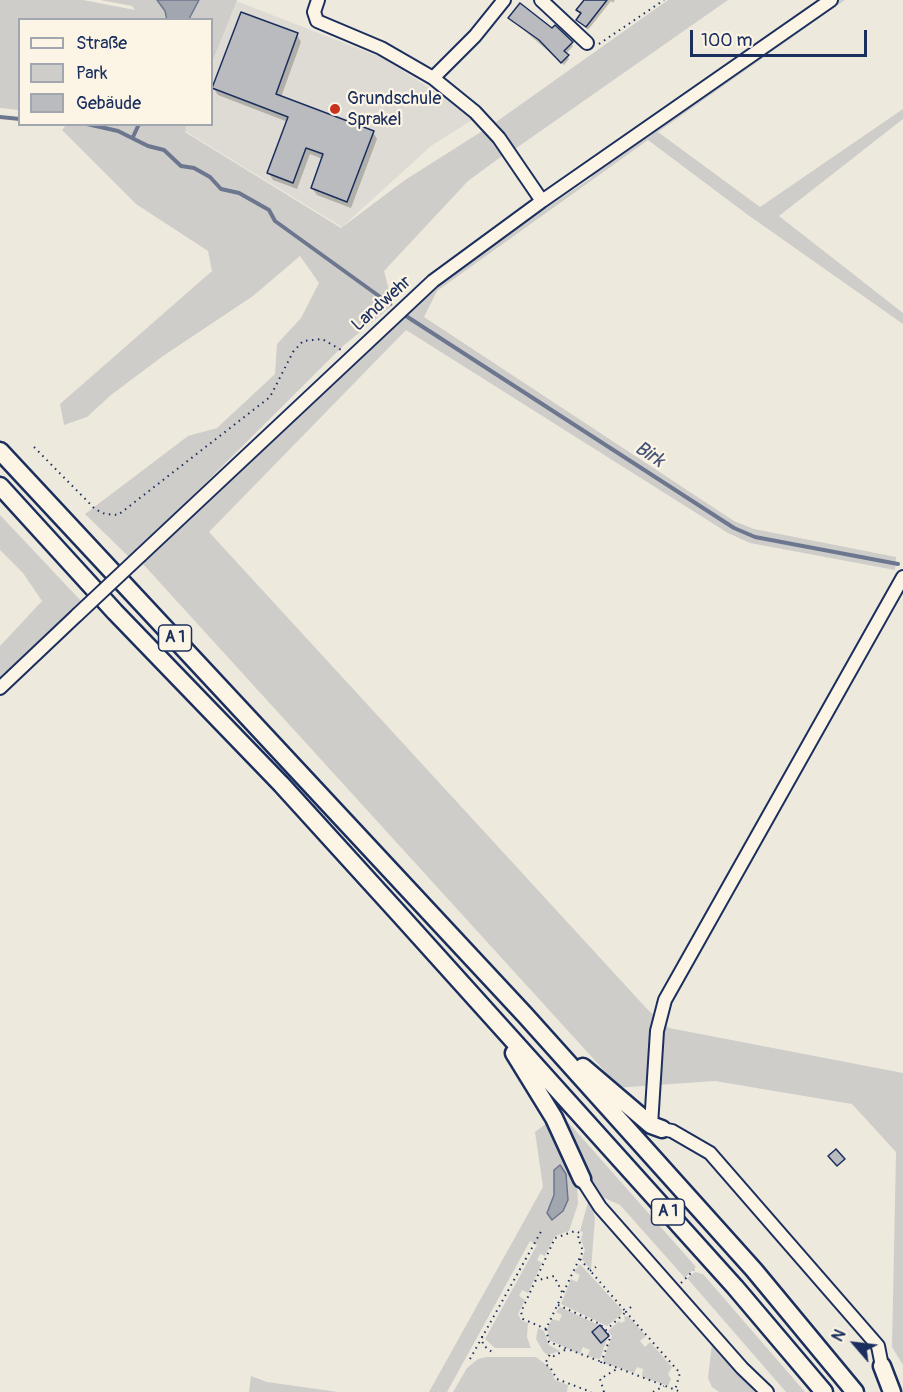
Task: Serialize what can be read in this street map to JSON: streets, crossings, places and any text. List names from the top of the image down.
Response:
{
  "streets": {
    "highway": ["A 1"],
    "street": ["Landwehr"]
  },
  "water": ["Birk"],
  "places": ["Grundschule Sprakel"],
  "legend": ["Straße", "Park", "Gebäude"],
  "scale_bar": "100 m",
  "north": "top left"
}
